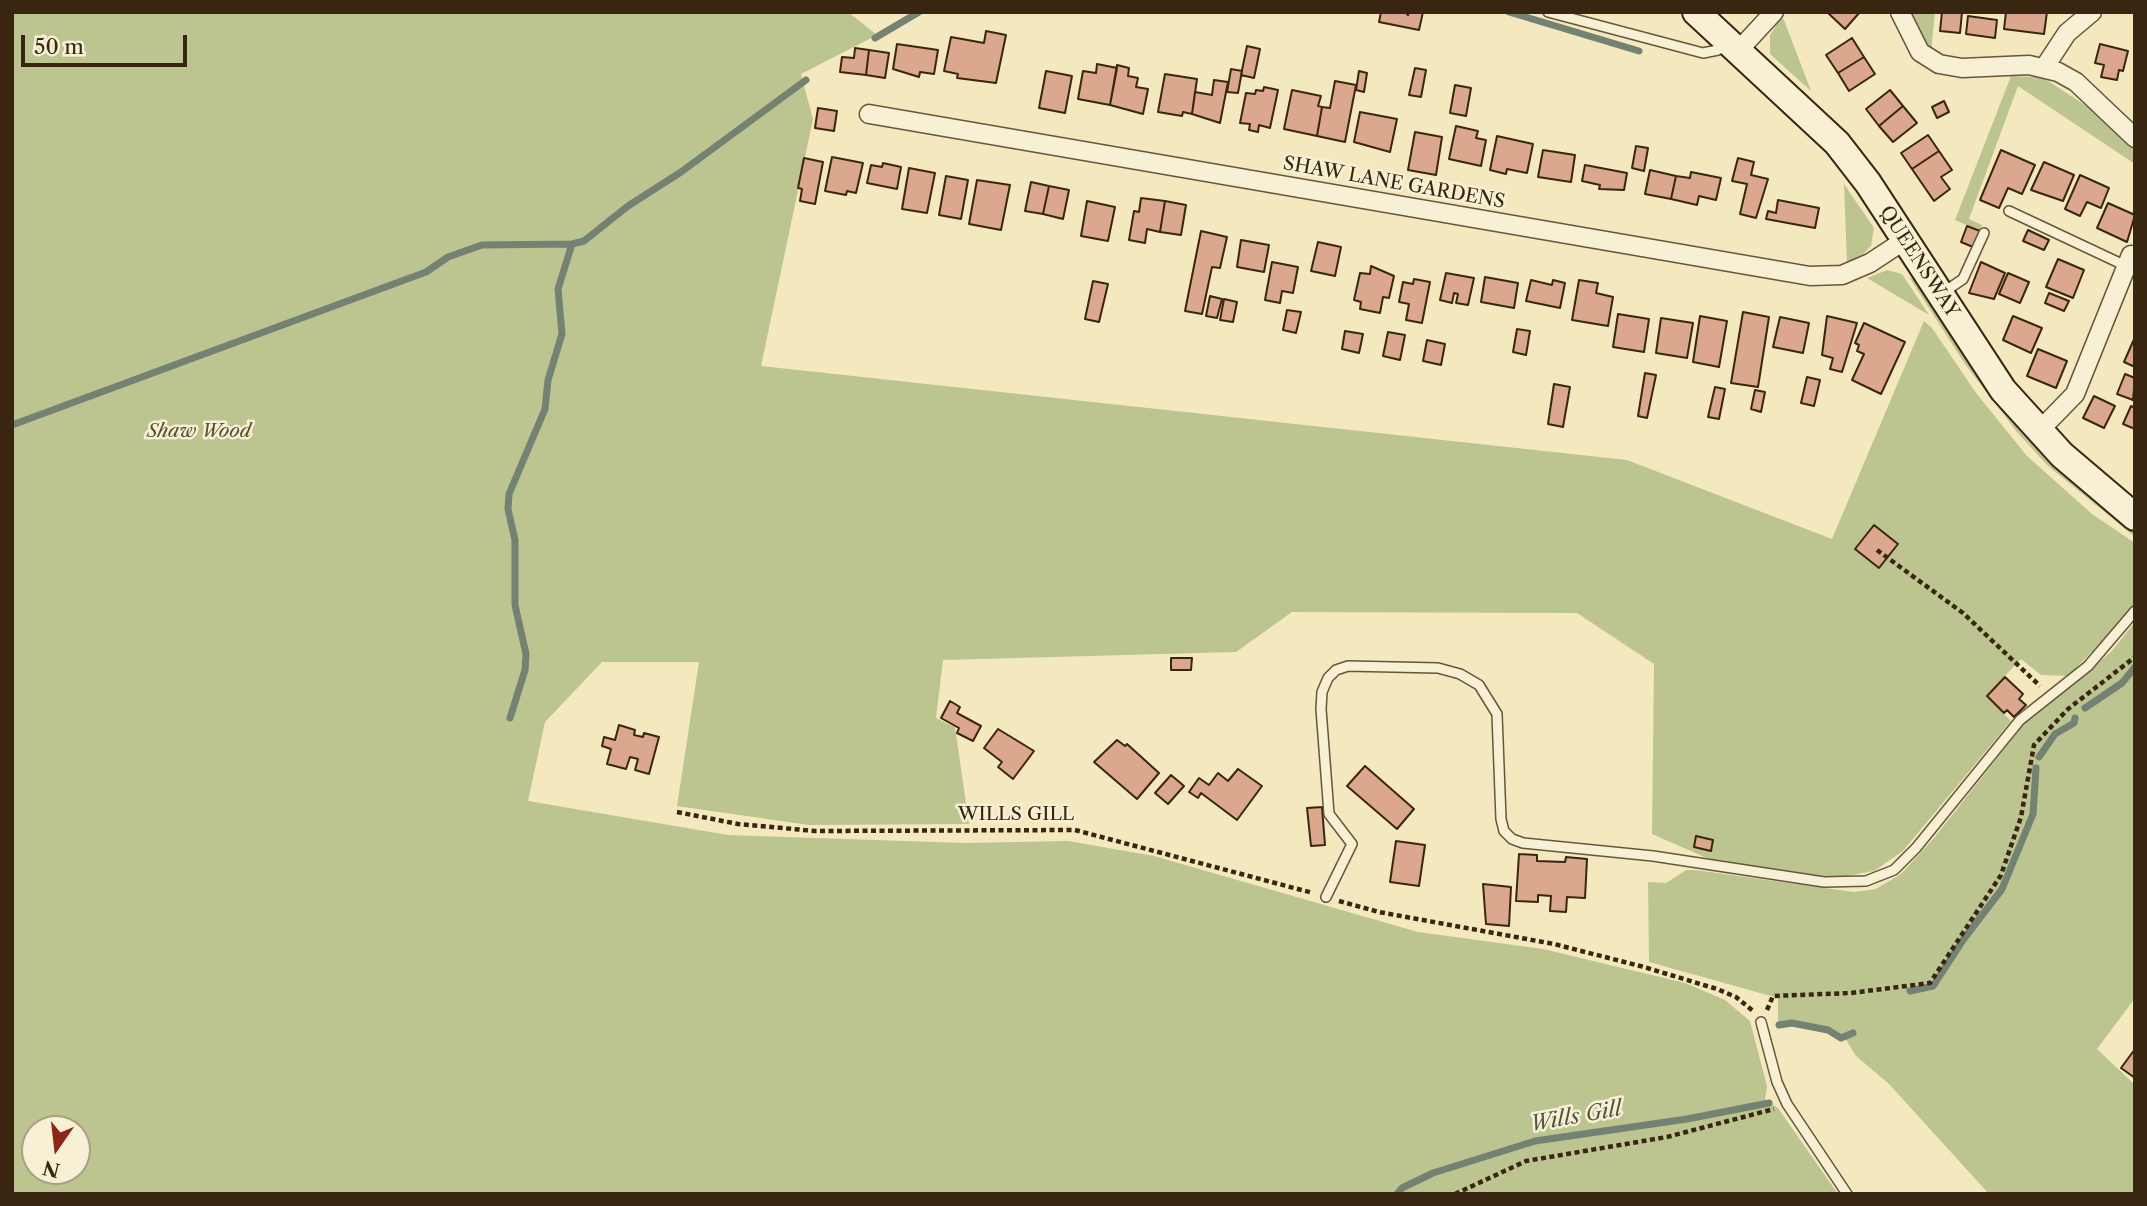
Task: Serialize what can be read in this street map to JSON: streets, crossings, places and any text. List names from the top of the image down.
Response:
{
  "streets": {
    "street": ["SHAW LANE GARDENS", "QUEENSWAY"],
    "path": ["WILLS GILL"]
  },
  "crossings": [
    ["SHAW LANE GARDENS", "QUEENSWAY"]
  ],
  "water": ["Wills Gill"],
  "parks": ["Shaw Wood"],
  "scale_bar": "50 m",
  "north": "bottom"
}
